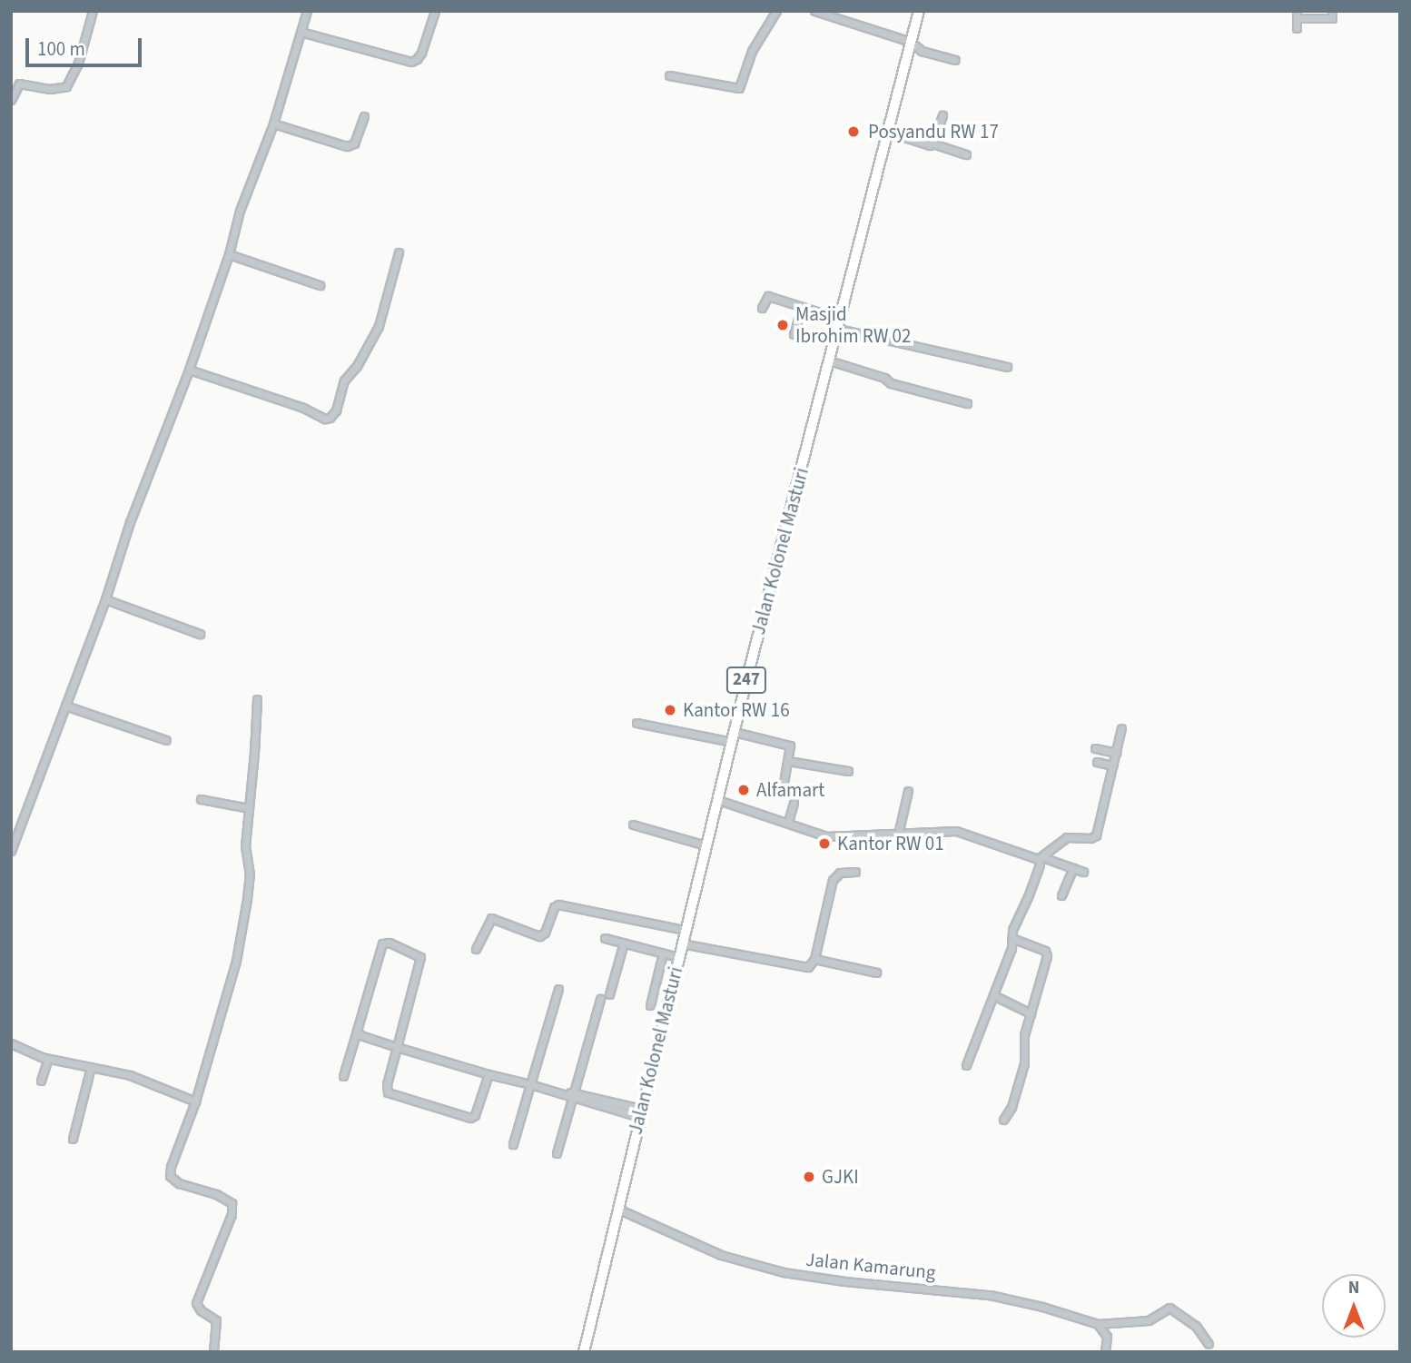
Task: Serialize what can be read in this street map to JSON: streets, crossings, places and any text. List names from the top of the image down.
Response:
{
  "streets": {
    "main road": ["Jalan Kolonel Masturi", "247"],
    "street": ["Jalan Kamarung"]
  },
  "crossings": [
    ["Jalan Kolonel Masturi", "Jalan Kamarung"]
  ],
  "places": [
    "Posyandu RW 17",
    "Masjid Ibrohim RW 02",
    "Kantor RW 16",
    "Alfamart",
    "Kantor RW 01",
    "GJKI"
  ],
  "scale_bar": "100 m",
  "north": "top"
}
